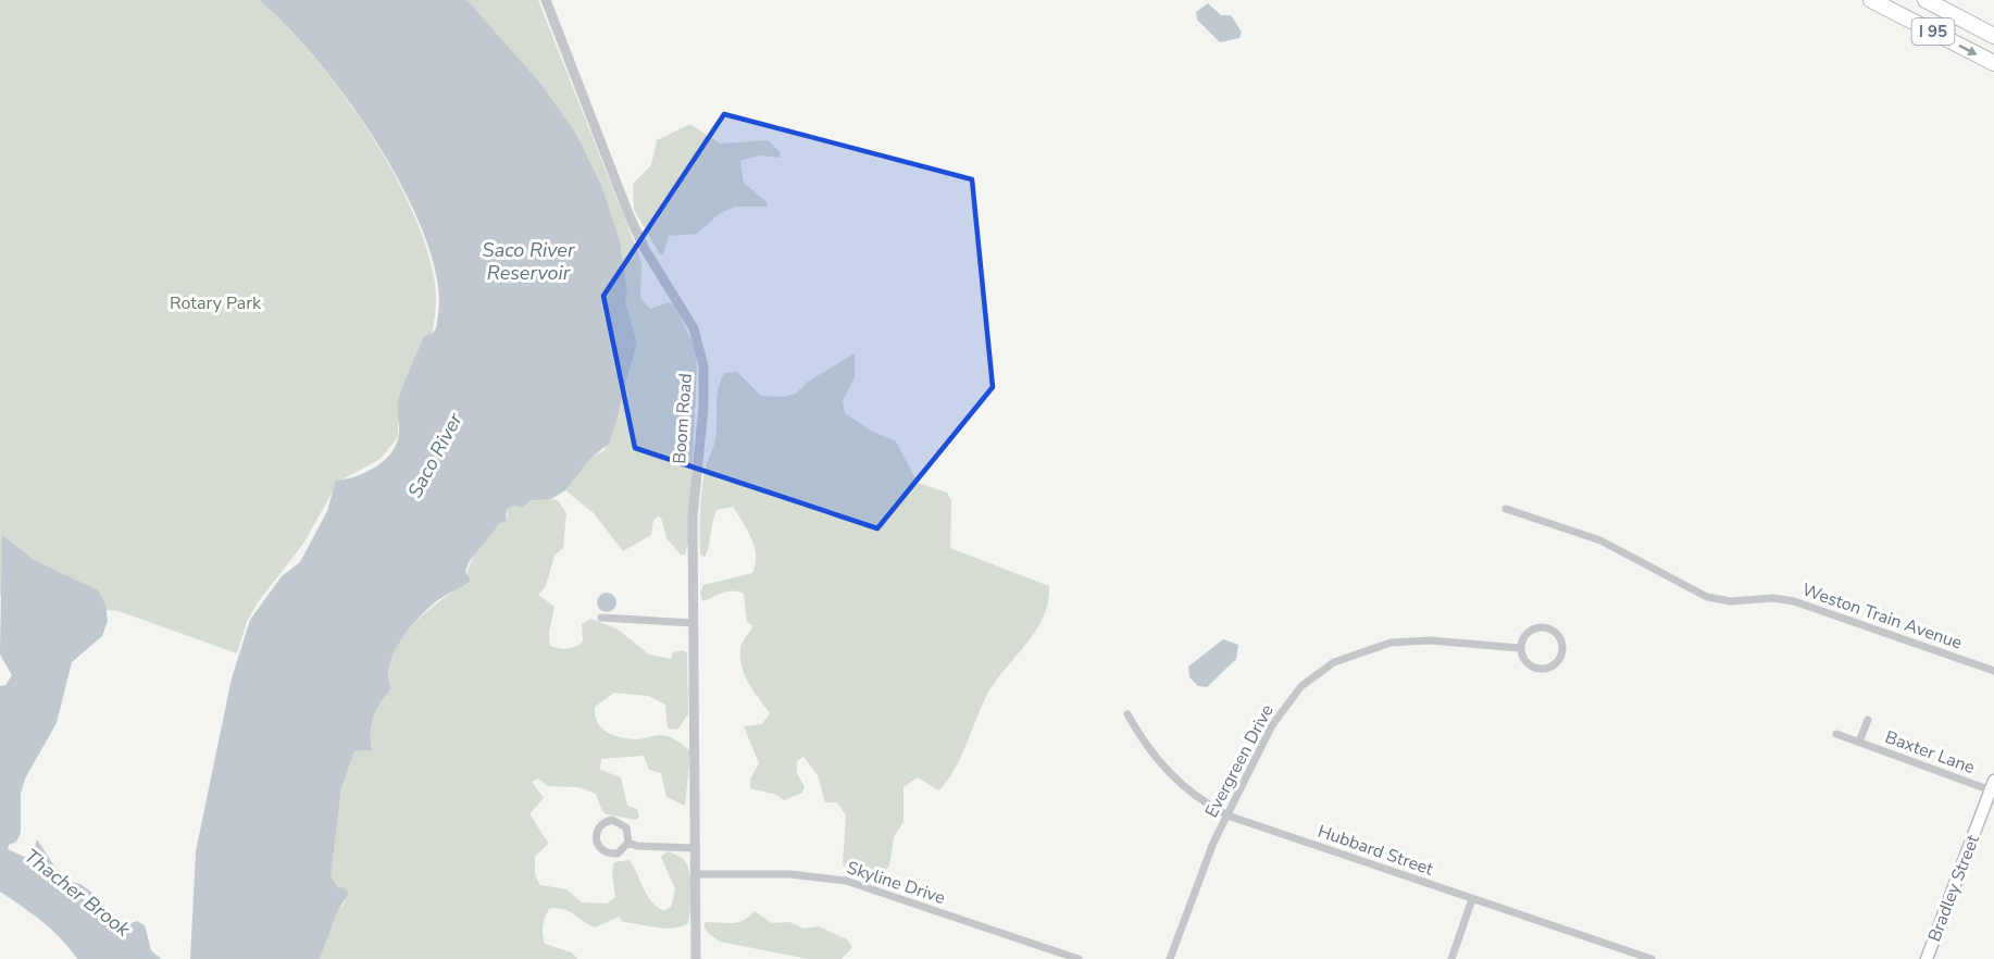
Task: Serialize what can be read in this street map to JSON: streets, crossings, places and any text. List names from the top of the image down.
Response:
{
  "streets": {
    "highway": ["I 95"],
    "main road": ["Bradley Street"],
    "street": [
      "Boom Road",
      "Weston Train Avenue",
      "Baxter Lane",
      "Evergreen Drive",
      "Hubbard Street",
      "Skyline Drive"
    ]
  },
  "crossings": [
    ["Boom Road", "Skyline Drive"],
    ["Baxter Lane", "Bradley Street"],
    ["Evergreen Drive", "Hubbard Street"]
  ],
  "water": ["Saco River Reservoir", "Saco River", "Thacher Brook"],
  "parks": ["Rotary Park"]
}
